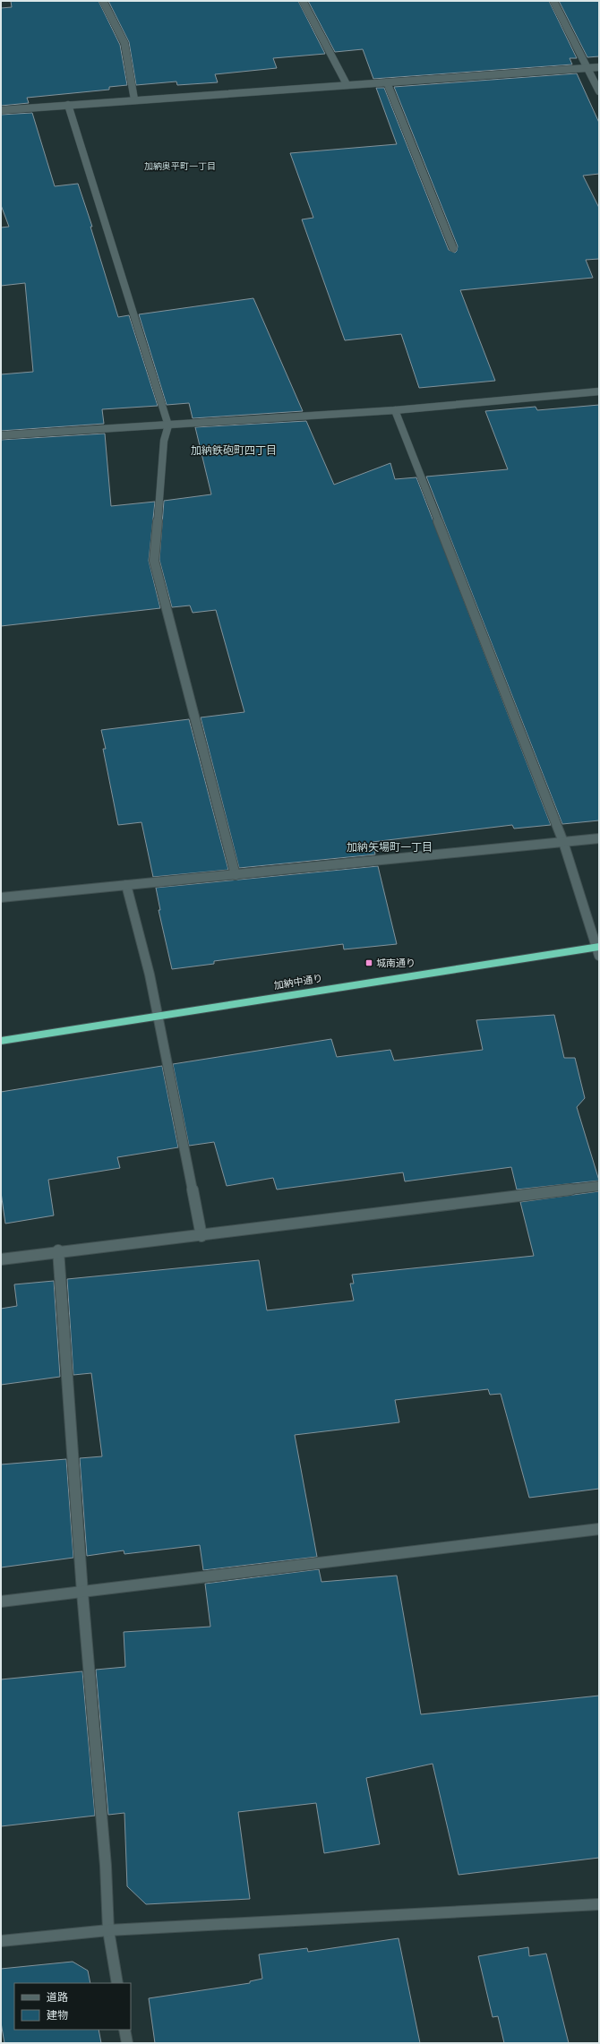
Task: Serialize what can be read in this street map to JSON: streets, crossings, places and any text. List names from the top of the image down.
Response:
{
  "streets": {
    "highway": ["加納中通り"]
  },
  "districts": ["加納奥平町一丁目", "加納鉄砲町四丁目", "加納矢場町一丁目"],
  "places": {
    "transit": ["城南通り"]
  },
  "legend": ["道路", "建物"]
}
